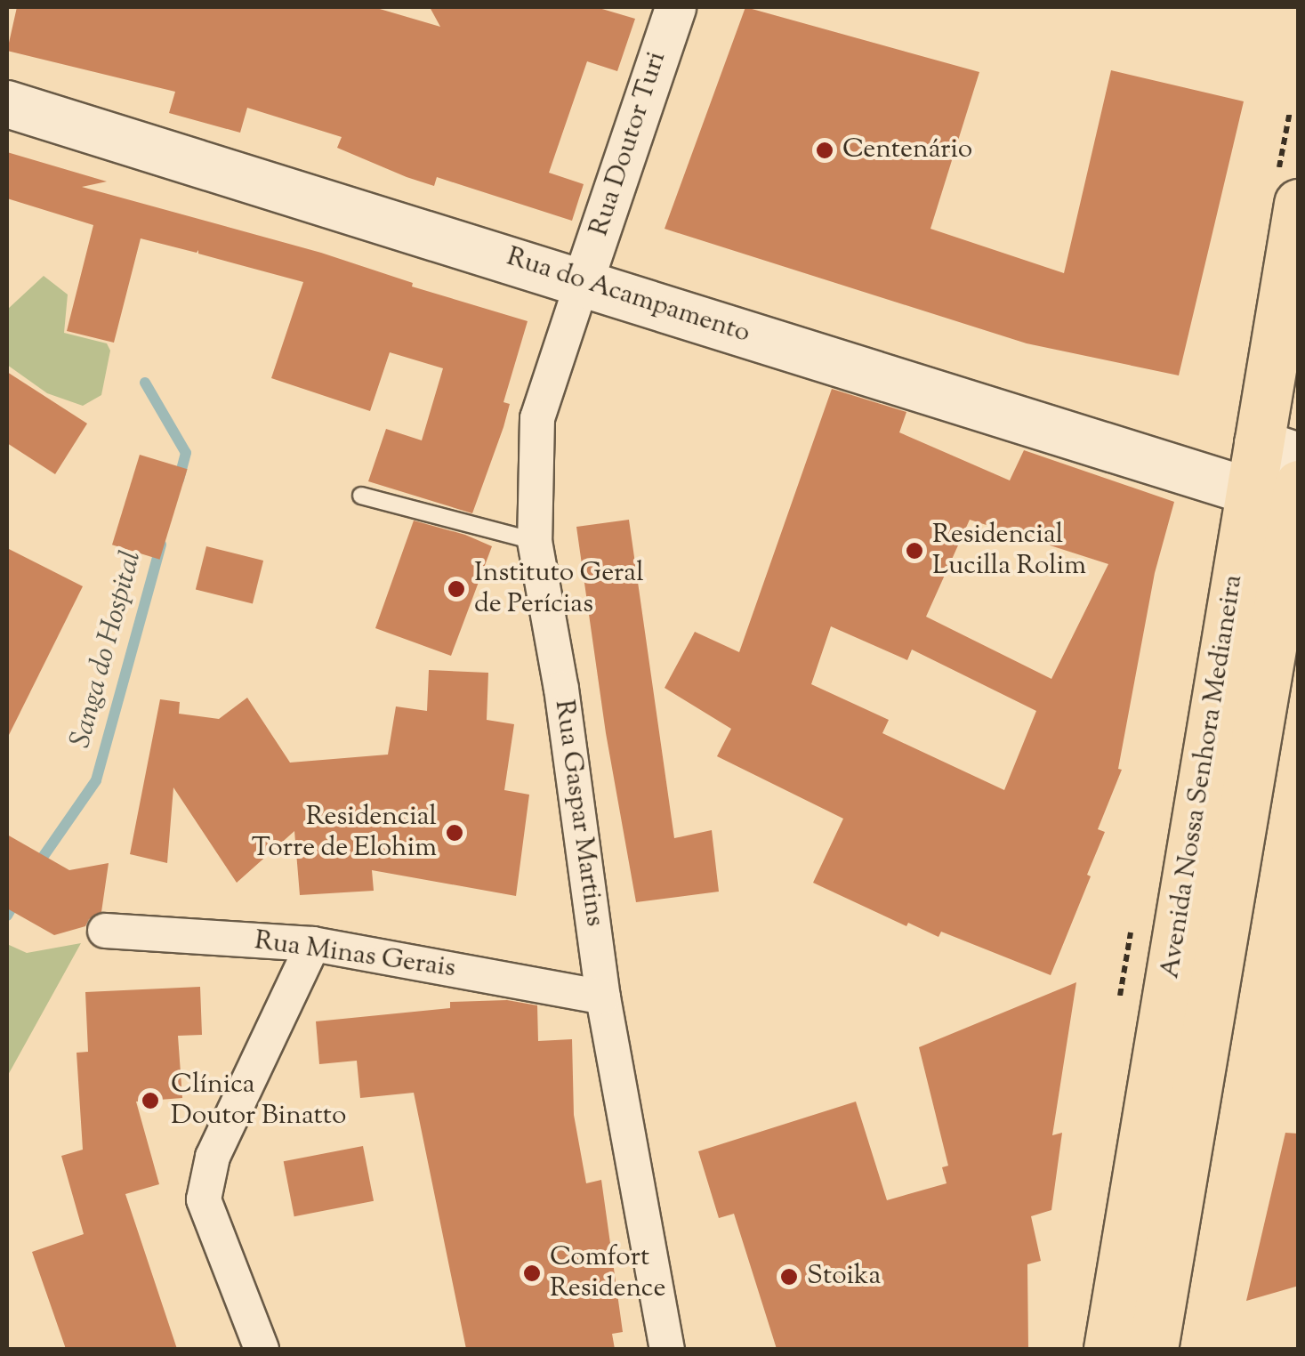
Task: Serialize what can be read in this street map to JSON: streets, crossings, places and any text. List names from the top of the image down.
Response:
{
  "streets": {
    "main road": ["Rua do Acampamento", "Avenida Nossa Senhora Medianeira"],
    "street": ["Rua Doutor Turi", "Rua Gaspar Martins", "Rua Minas Gerais"]
  },
  "crossings": [
    ["Rua Doutor Turi", "Rua do Acampamento"],
    ["Rua Doutor Turi", "Rua Gaspar Martins"],
    ["Rua do Acampamento", "Avenida Nossa Senhora Medianeira"],
    ["Rua do Acampamento", "Rua Gaspar Martins"],
    ["Rua Gaspar Martins", "Rua Minas Gerais"]
  ],
  "water": ["Sanga do Hospital"],
  "places": [
    "Centenário",
    "Residencial Lucilla Rolim",
    "Instituto Geral de Perícias",
    "Residencial Torre de Elohim",
    "Clínica Doutor Binatto",
    "Comfort Residence",
    "Stoika"
  ]
}
